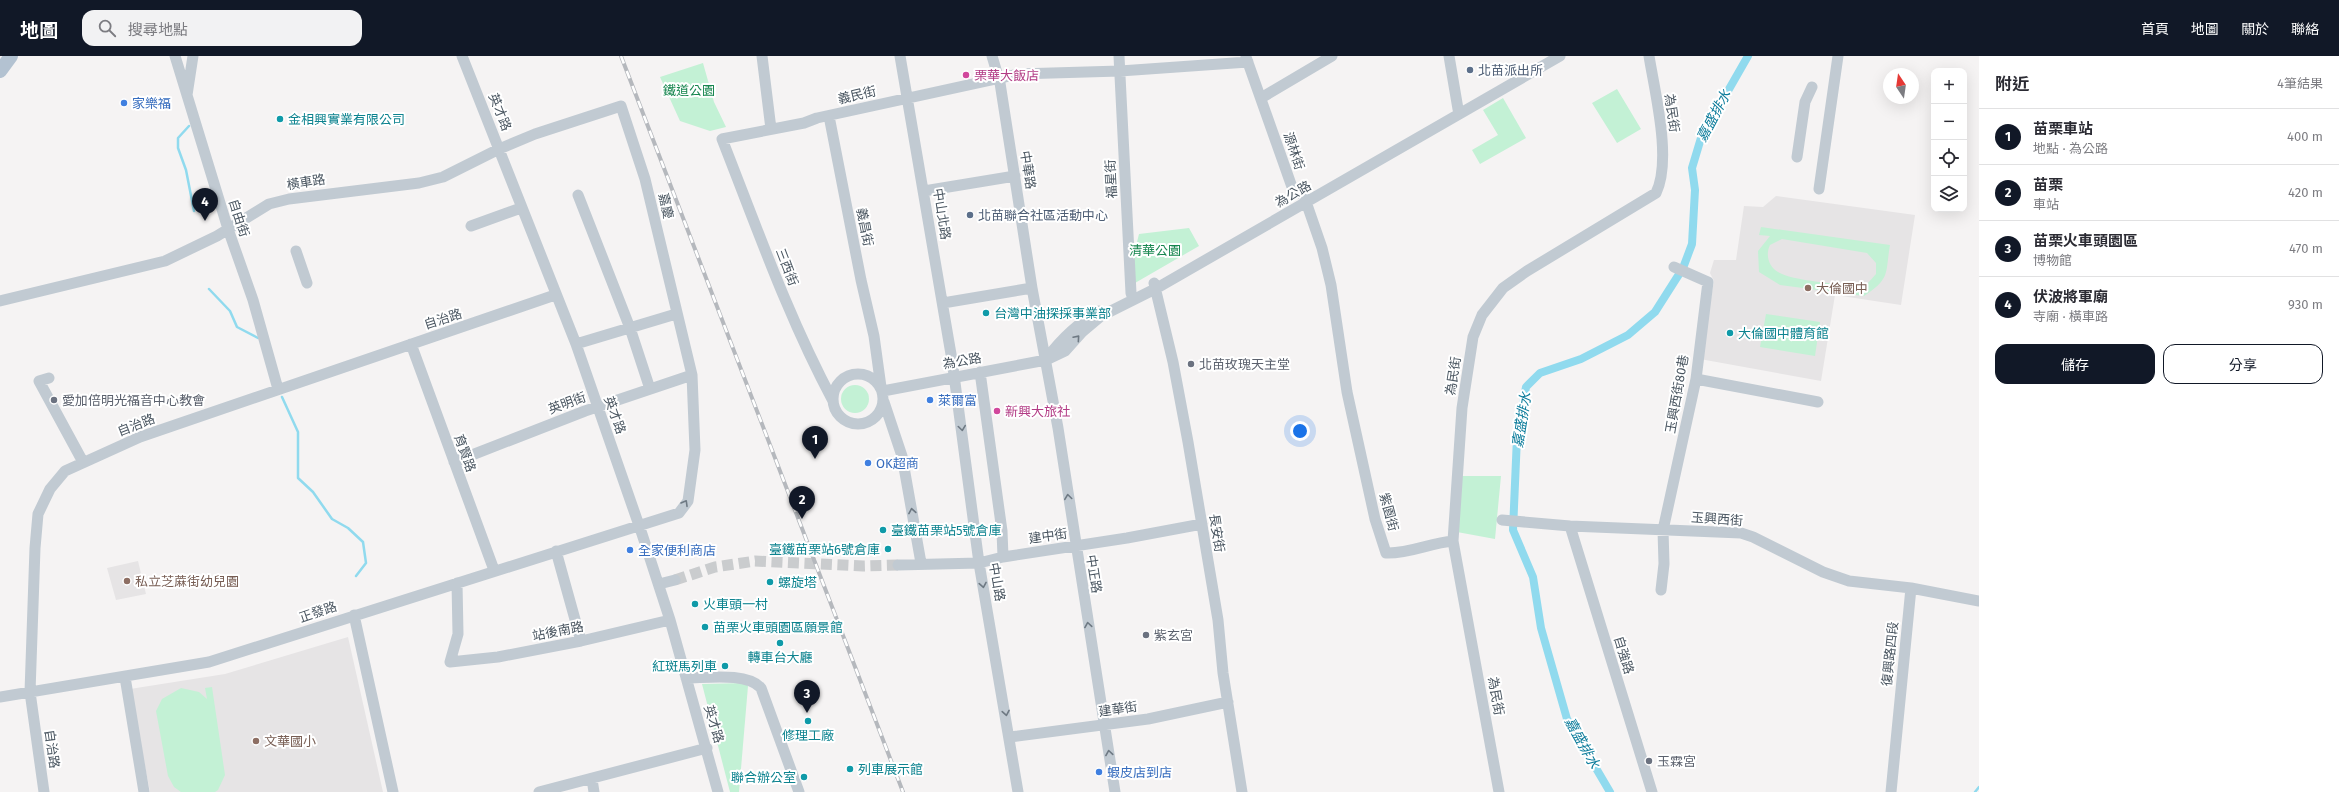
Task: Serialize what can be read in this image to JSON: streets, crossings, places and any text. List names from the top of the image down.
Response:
{
  "streets": {
    "street": [
      "義民街",
      "英才路",
      "為民街",
      "源林街",
      "中華路",
      "福星街",
      "橫車路",
      "為公路",
      "嘉慶",
      "中山北路",
      "自由街",
      "義昌街",
      "三西街",
      "自治路",
      "玉興西街80巷",
      "英明街",
      "育賢路",
      "紫園街",
      "玉興西街",
      "長安街",
      "建中街",
      "中正路",
      "中山路",
      "正發路",
      "站後南路",
      "復興路四段",
      "自強路",
      "建華街"
    ]
  },
  "crossings": [
    ["義民街", "源林街"],
    ["義民街", "中華路"],
    ["義民街", "福星街"],
    ["義民街", "中山北路"],
    ["義民街", "義昌街"],
    ["義民街", "三西街"],
    ["英才路", "橫車路"],
    ["英才路", "嘉慶"],
    ["英才路", "自治路"],
    ["英才路", "英明街"],
    ["英才路", "正發路"],
    ["英才路", "站後南路"],
    ["為民街", "紫園街"],
    ["源林街", "為公路"],
    ["源林街", "紫園街"],
    ["中華路", "為公路"],
    ["中華路", "中正路"],
    ["福星街", "為公路"],
    ["橫車路", "嘉慶"],
    ["橫車路", "自由街"],
    ["為公路", "中山北路"],
    ["為公路", "三西街"],
    ["為公路", "長安街"],
    ["為公路", "中正路"],
    ["為公路", "中山路"],
    ["嘉慶", "英明街"],
    ["嘉慶", "正發路"],
    ["中山北路", "中山路"],
    ["自由街", "自治路"],
    ["自治路", "育賢路"],
    ["自治路", "正發路"],
    ["玉興西街80巷", "玉興西街"],
    ["英明街", "育賢路"],
    ["育賢路", "正發路"],
    ["玉興西街", "復興路四段"],
    ["玉興西街", "自強路"],
    ["長安街", "建中街"],
    ["長安街", "建華街"],
    ["建中街", "中正路"],
    ["建中街", "中山路"],
    ["中正路", "建華街"],
    ["中山路", "建華街"],
    ["正發路", "站後南路"]
  ],
  "water": ["嘉盛排水"],
  "parks": ["鐵道公園", "清華公園"],
  "places": [
    "北苗派出所",
    "栗華大飯店",
    "家樂福",
    "金相興實業有限公司",
    "北苗聯合社區活動中心",
    "大倫國中",
    "台灣中油探採事業部",
    "大倫國中體育館",
    "北苗玫瑰天主堂",
    "愛加倍明光福音中心教會",
    "萊爾富",
    "新興大旅社",
    "OK超商",
    "臺鐵苗栗站5號倉庫",
    "臺鐵苗栗站6號倉庫",
    "全家便利商店",
    "私立芝蔴街幼兒園",
    "螺旋塔",
    "火車頭一村",
    "苗栗火車頭園區願景館",
    "紫玄宮",
    "轉車台大廳",
    "紅斑馬列車",
    "修理工廠",
    "文華國小",
    "玉霖宮",
    "列車展示館",
    "蝦皮店到店",
    "聯合辦公室"
  ],
  "north": "top",
  "page": {
    "header": "地圖",
    "search": "搜尋地點",
    "nav": [
      "首頁",
      "地圖",
      "關於",
      "聯絡"
    ],
    "heading": ["附近", "4筆結果"],
    "map_buttons": ["+", "−"],
    "list": [
      {
        "mark": "1",
        "name": "苗栗車站",
        "note": "地點 · 為公路",
        "value": "400 m"
      },
      {
        "mark": "2",
        "name": "苗栗",
        "note": "車站",
        "value": "420 m"
      },
      {
        "mark": "3",
        "name": "苗栗火車頭園區",
        "note": "博物館",
        "value": "470 m"
      },
      {
        "mark": "4",
        "name": "伏波將軍廟",
        "note": "寺廟 · 橫車路",
        "value": "930 m"
      }
    ],
    "pins": [
      "4",
      "1",
      "2",
      "3"
    ],
    "buttons": ["儲存", "分享"]
  }
}
